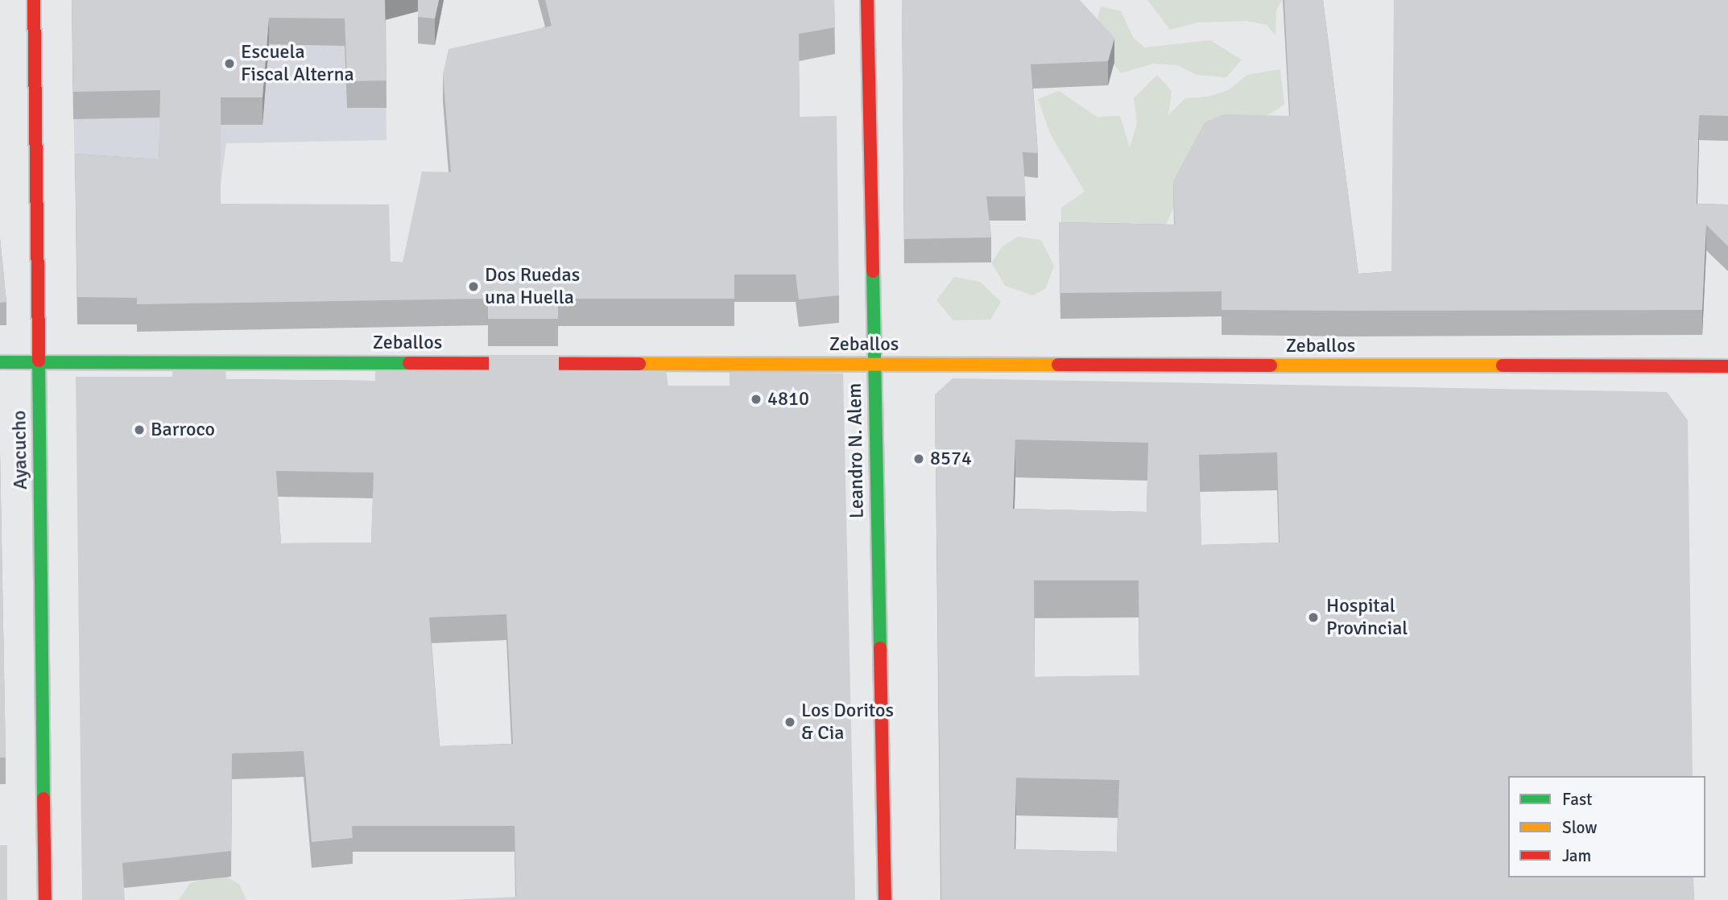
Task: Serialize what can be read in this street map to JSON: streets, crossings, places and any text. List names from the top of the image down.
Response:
{
  "streets": {
    "main road": ["Zeballos", "Ayacucho", "Leandro N. Alem"]
  },
  "crossings": [
    ["Zeballos", "Ayacucho"],
    ["Zeballos", "Leandro N. Alem"]
  ],
  "places": [
    "Escuela Fiscal Alterna",
    "Dos Ruedas una Huella",
    "4810",
    "Barroco",
    "8574",
    "Hospital Provincial",
    "Los Doritos & Cia"
  ],
  "legend": ["Fast", "Slow", "Jam"]
}
